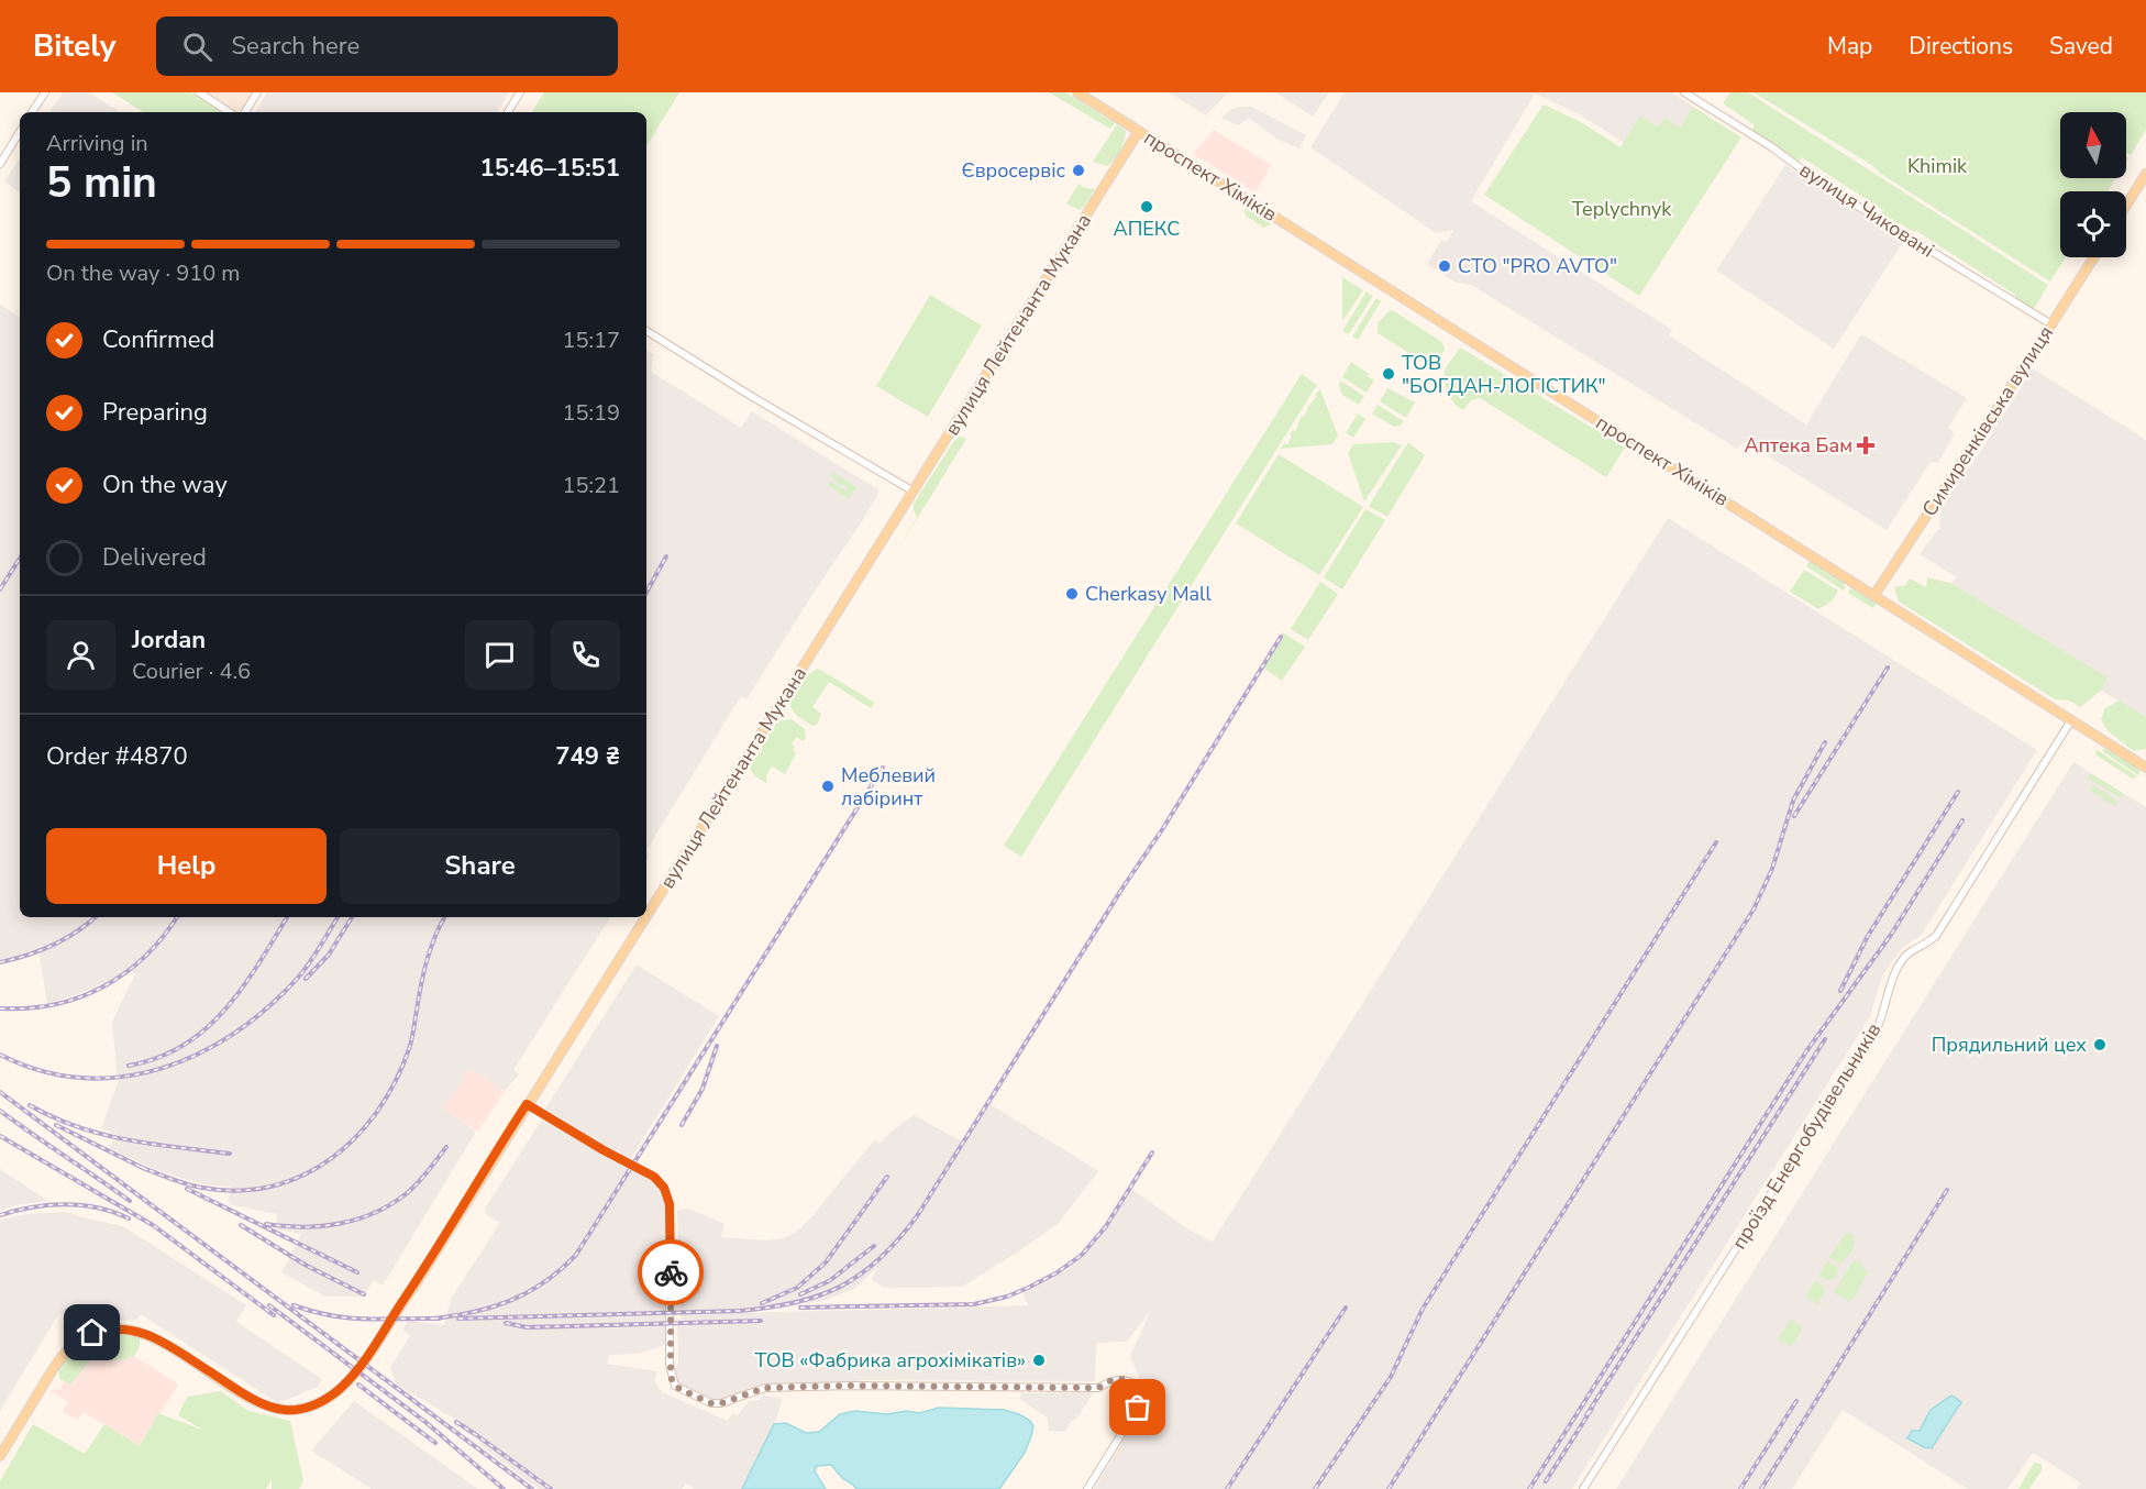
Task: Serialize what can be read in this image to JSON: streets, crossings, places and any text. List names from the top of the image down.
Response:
{
  "streets": {
    "main road": ["проспект Хіміків", "вулиця Лейтенанта Мукана", "Симиренківська вулиця"],
    "street": ["вулиця Чиковані", "проїзд Енергобудівельників"]
  },
  "crossings": [
    ["проспект Хіміків", "вулиця Лейтенанта Мукана"],
    ["проспект Хіміків", "Симиренківська вулиця"],
    ["проспект Хіміків", "проїзд Енергобудівельників"],
    ["вулиця Чиковані", "Симиренківська вулиця"]
  ],
  "parks": ["Khimik", "Teplychnyk"],
  "places": {
    "other": [
      "Євросервіс",
      "АПЕКС",
      "СТО \"PRO AVTO\"",
      "ТОВ \"БОГДАН-ЛОГІСТИК\"",
      "Cherkasy Mall",
      "Меблевий лабіринт",
      "Прядильний цех",
      "ТОВ «Фабрика агрохімікатів»"
    ],
    "health": ["Аптека Бам"]
  },
  "north": "top",
  "page": {
    "header": "Bitely",
    "search": "Search here",
    "nav": ["Map", "Directions", "Saved"],
    "heading": ["5 min", "Arriving in", "15:46–15:51"],
    "panel": [
      "Jordan",
      "Courier · 4.6",
      "Order #4870",
      "749 ₴"
    ],
    "bar": "On the way · 910 m",
    "list": [
      ["Confirmed", "15:17"],
      ["Preparing", "15:19"],
      ["On the way", "15:21"],
      "Delivered"
    ],
    "buttons": ["Help", "Share"]
  }
}
